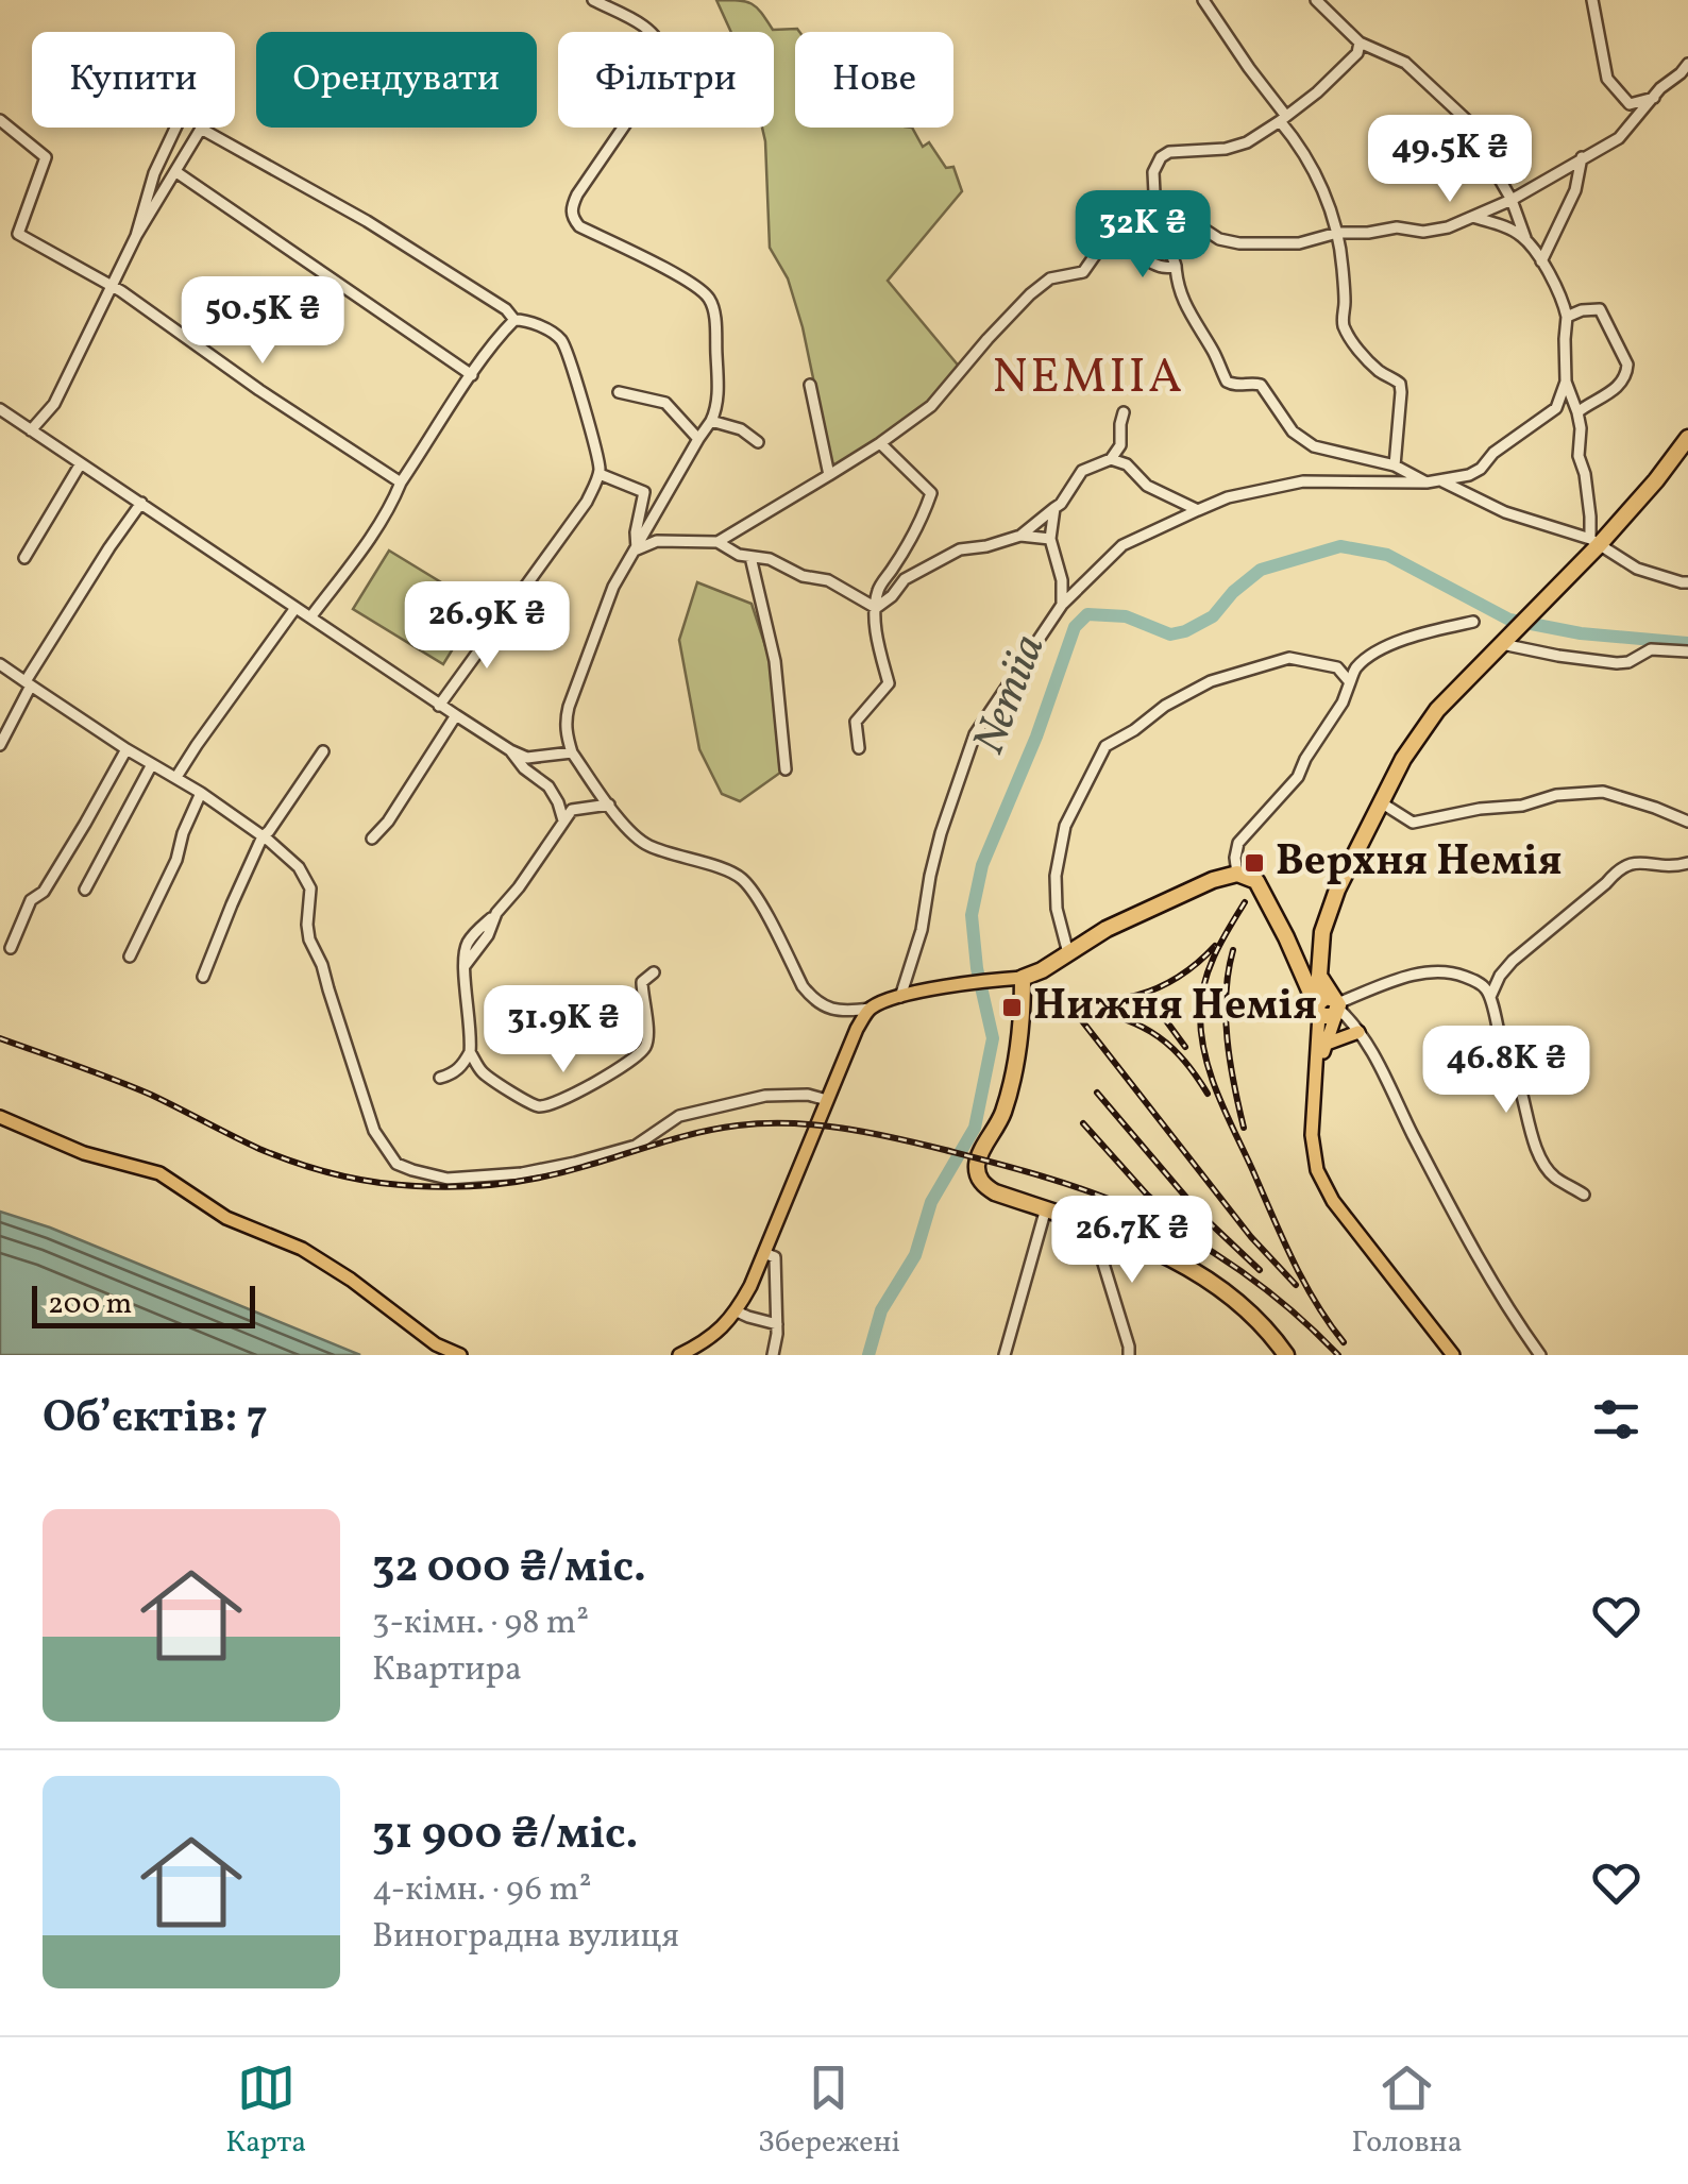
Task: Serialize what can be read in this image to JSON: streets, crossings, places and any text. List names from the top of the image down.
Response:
{
  "districts": ["NEMIIA"],
  "water": ["Nemiia"],
  "places": {
    "transit": ["Верхня Немія", "Нижня Немія"]
  },
  "scale_bar": "200 m",
  "page": {
    "chip": [
      "Купити",
      "Орендувати",
      "Фільтри",
      "Нове"
    ],
    "price": [
      "49.5K ₴",
      "32K ₴",
      "50.5K ₴",
      "26.9K ₴",
      "31.9K ₴",
      "46.8K ₴",
      "26.7K ₴"
    ],
    "scale": "200 m",
    "heading": "Об’єктів: 7",
    "list": [
      {
        "name": "32 000 ₴/міс.",
        "note": "3-кімн. · 98 m² · Квартира"
      },
      {
        "name": "31 900 ₴/міс.",
        "note": "4-кімн. · 96 m² · Виноградна вулиця"
      }
    ],
    "tabs": ["Карта", "Збережені", "Головна"]
  }
}
